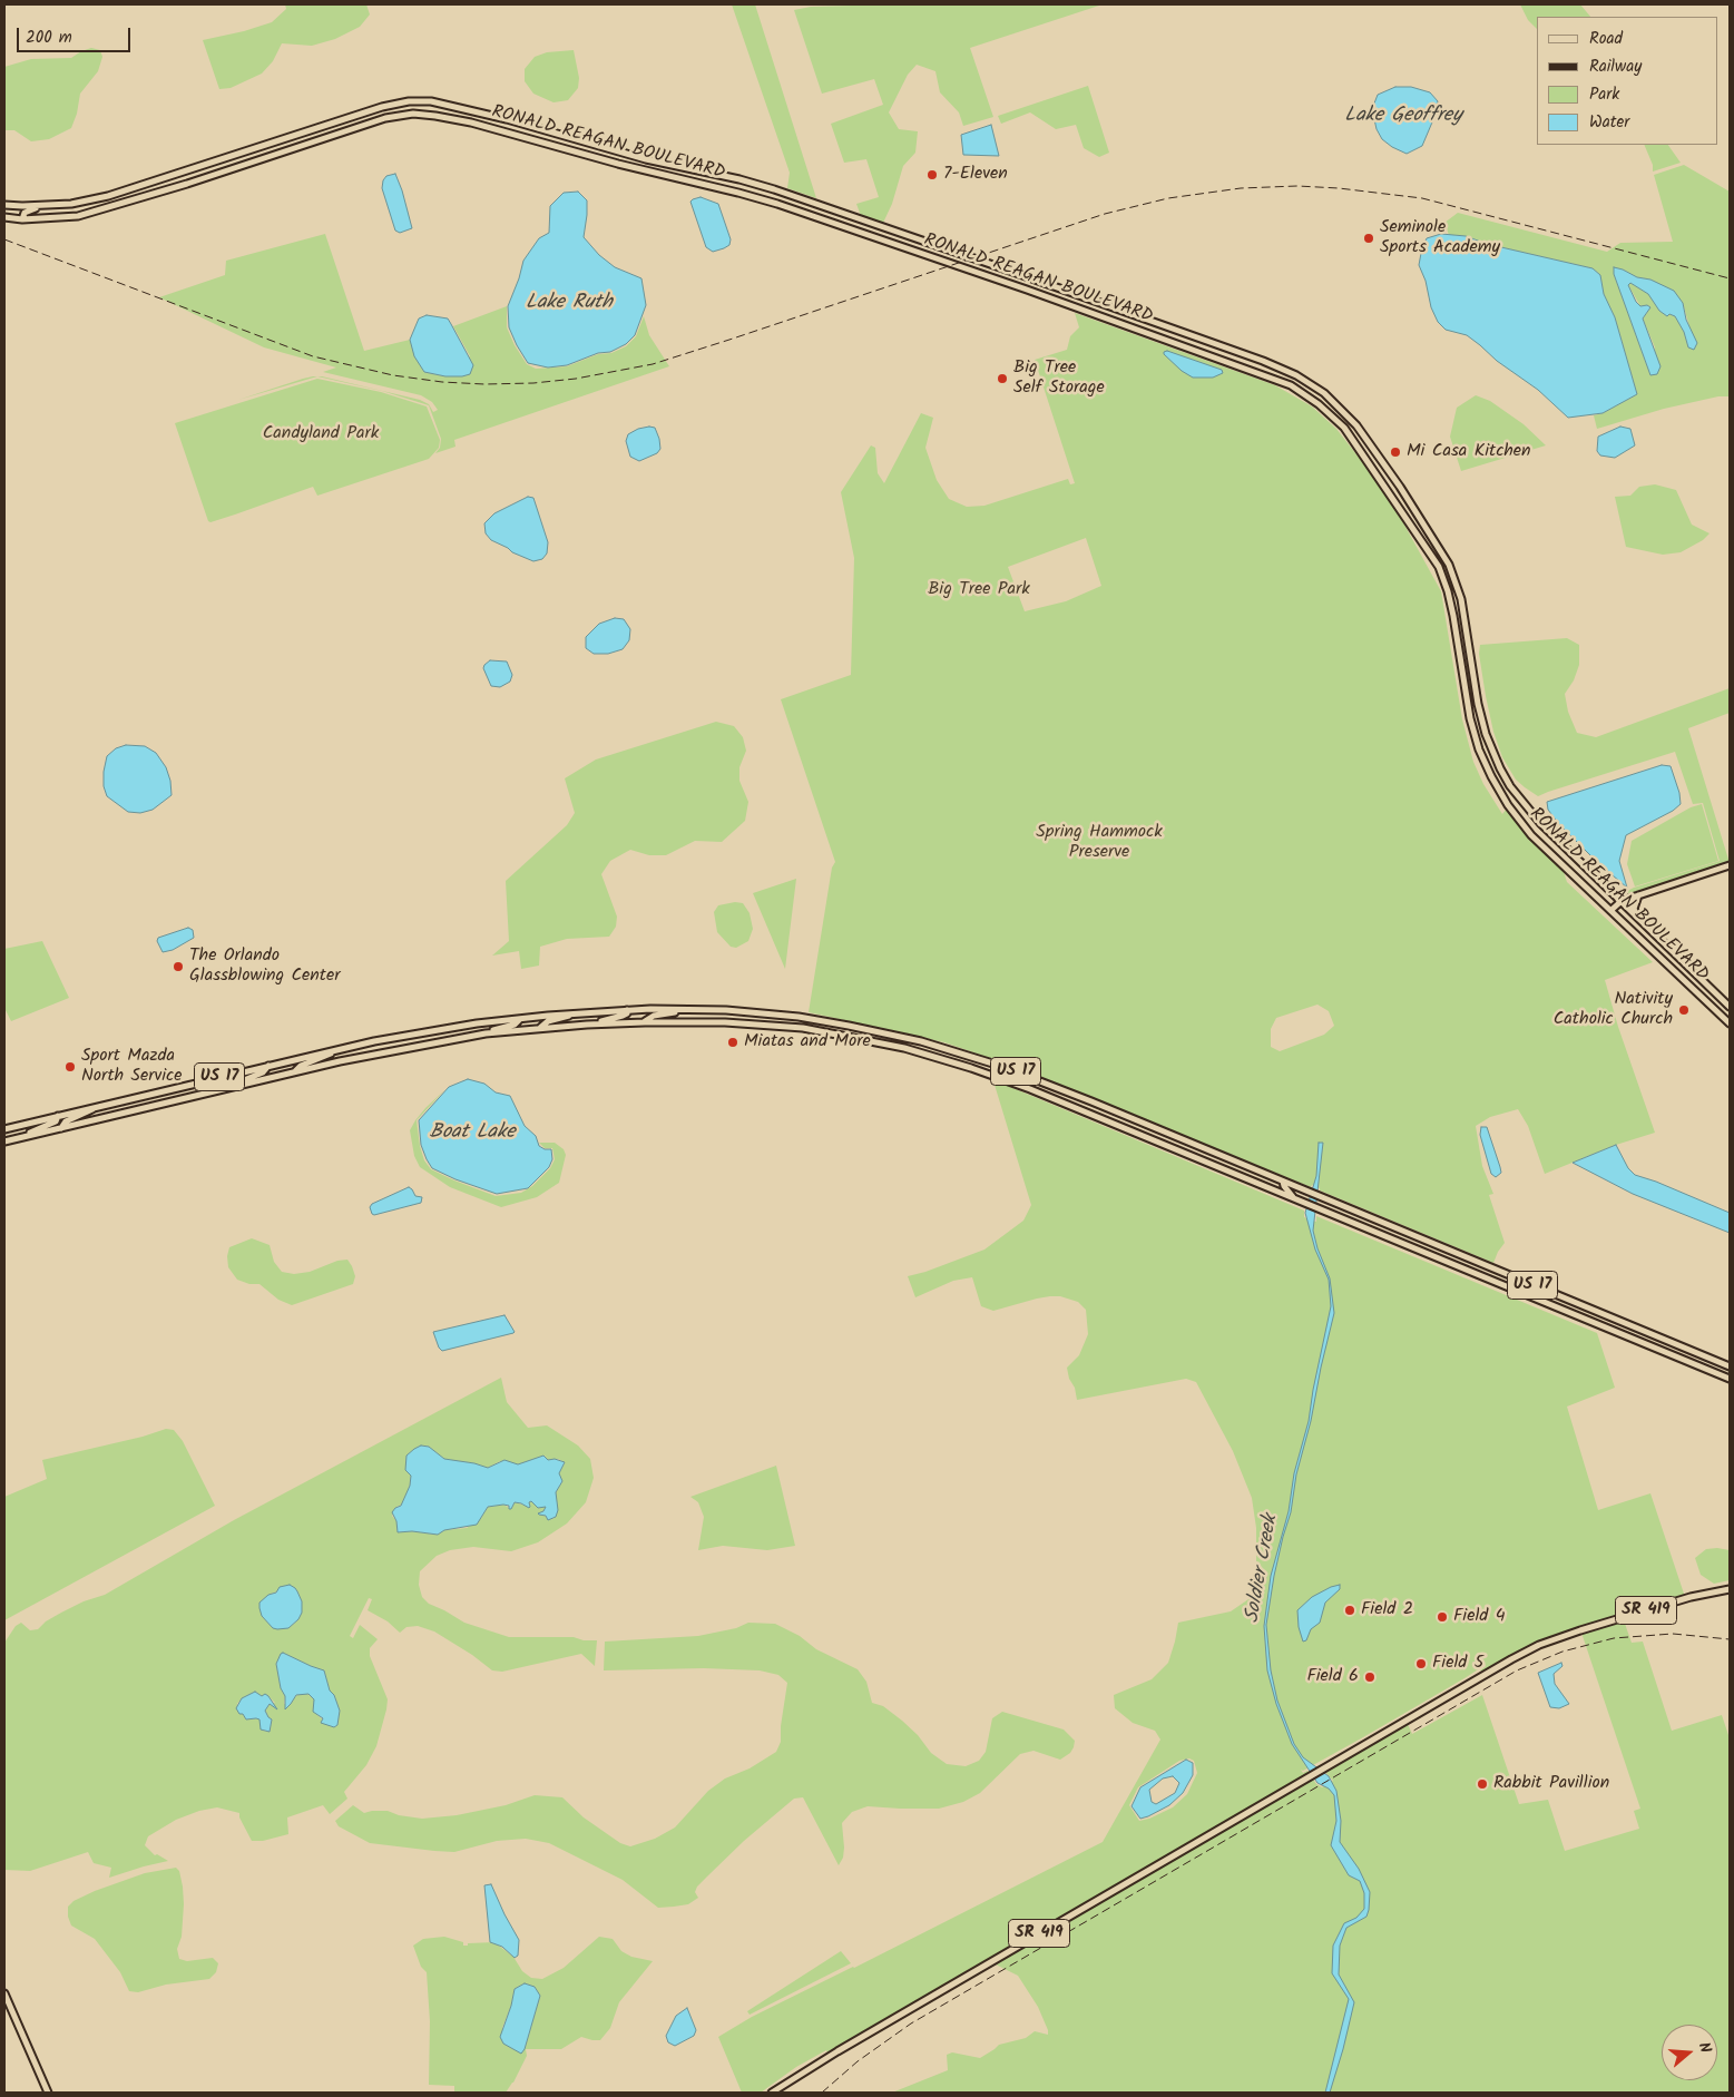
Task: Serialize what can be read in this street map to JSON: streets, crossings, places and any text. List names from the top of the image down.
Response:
{
  "streets": {
    "main road": ["RONALD REAGAN BOULEVARD", "US 17", "SR 419"]
  },
  "water": [
    "Lake Geoffrey",
    "Lake Ruth",
    "Boat Lake",
    "Soldier Creek"
  ],
  "parks": ["Candyland Park", "Big Tree Park", "Spring Hammock Preserve"],
  "places": [
    "7-Eleven",
    "Seminole Sports Academy",
    "Big Tree Self Storage",
    "Mi Casa Kitchen",
    "The Orlando Glassblowing Center",
    "Nativity Catholic Church",
    "Miatas and More",
    "Sport Mazda North Service",
    "Field 2",
    "Field 4",
    "Field 5",
    "Field 6",
    "Rabbit Pavillion"
  ],
  "legend": [
    "Road",
    "Railway",
    "Park",
    "Water"
  ],
  "scale_bar": "200 m",
  "north": "right"
}
